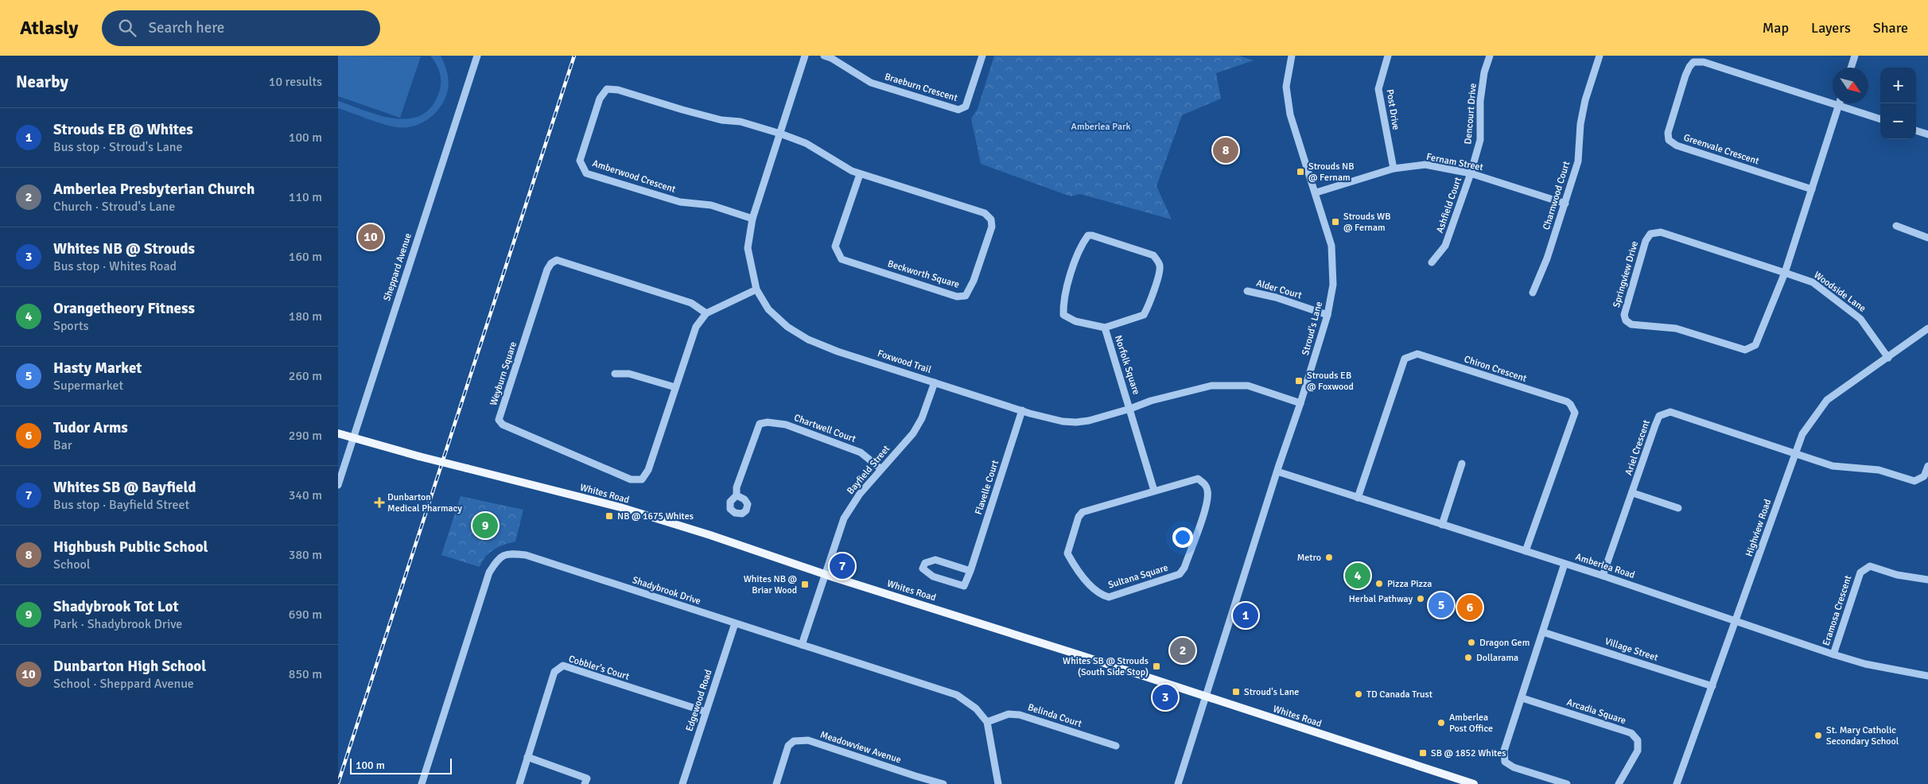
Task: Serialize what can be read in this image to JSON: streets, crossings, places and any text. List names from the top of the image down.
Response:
{
  "streets": {
    "main road": ["Whites Road"],
    "street": [
      "Braeburn Crescent",
      "Post Drive",
      "Dencourt Drive",
      "Greenvale Crescent",
      "Fernam Street",
      "Amberwood Crescent",
      "Charnwood Court",
      "Ashfield Court",
      "Sheppard Avenue",
      "Beckworth Square",
      "Springview Drive",
      "Alder Court",
      "Woodside Lane",
      "Stroud's Lane",
      "Foxwood Trail",
      "Norfolk Square",
      "Chiron Crescent",
      "Weyburn Square",
      "Chartwell Court",
      "Ariel Crescent",
      "Bayfield Street",
      "Flavelle Court",
      "Highview Road",
      "Amberlea Road",
      "Sultana Square",
      "Shadybrook Drive",
      "Eramosa Crescent",
      "Village Street",
      "Cobbler's Court",
      "Edgewood Road",
      "Arcadia Square",
      "Belinda Court",
      "Meadowview Avenue"
    ]
  },
  "crossings": [
    ["Post Drive", "Fernam Street"],
    ["Dencourt Drive", "Fernam Street"],
    ["Dencourt Drive", "Ashfield Court"],
    ["Greenvale Crescent", "Springview Drive"],
    ["Fernam Street", "Charnwood Court"],
    ["Fernam Street", "Ashfield Court"],
    ["Fernam Street", "Stroud's Lane"],
    ["Amberwood Crescent", "Beckworth Square"],
    ["Amberwood Crescent", "Foxwood Trail"],
    ["Sheppard Avenue", "Whites Road"],
    ["Beckworth Square", "Foxwood Trail"],
    ["Springview Drive", "Woodside Lane"],
    ["Alder Court", "Stroud's Lane"],
    ["Woodside Lane", "Highview Road"],
    ["Stroud's Lane", "Foxwood Trail"],
    ["Stroud's Lane", "Whites Road"],
    ["Stroud's Lane", "Amberlea Road"],
    ["Foxwood Trail", "Norfolk Square"],
    ["Foxwood Trail", "Weyburn Square"],
    ["Foxwood Trail", "Bayfield Street"],
    ["Foxwood Trail", "Flavelle Court"],
    ["Chiron Crescent", "Amberlea Road"],
    ["Chartwell Court", "Bayfield Street"],
    ["Ariel Crescent", "Highview Road"],
    ["Ariel Crescent", "Amberlea Road"],
    ["Bayfield Street", "Whites Road"],
    ["Bayfield Street", "Shadybrook Drive"],
    ["Highview Road", "Amberlea Road"],
    ["Highview Road", "Village Street"],
    ["Amberlea Road", "Eramosa Crescent"],
    ["Shadybrook Drive", "Edgewood Road"],
    ["Shadybrook Drive", "Belinda Court"],
    ["Cobbler's Court", "Edgewood Road"]
  ],
  "parks": ["Amberlea Park"],
  "places": {
    "transit": [
      "Strouds NB @ Fernam",
      "Strouds WB @ Fernam",
      "Strouds EB @ Foxwood",
      "NB @ 1675 Whites",
      "Whites NB @ Briar Wood",
      "Whites SB @ Strouds (South Side Stop)",
      "Stroud's Lane",
      "SB @ 1852 Whites"
    ],
    "health": ["Dunbarton Medical Pharmacy"],
    "other": [
      "Metro",
      "Pizza Pizza",
      "Herbal Pathway",
      "Dragon Gem",
      "Dollarama",
      "TD Canada Trust",
      "Amberlea Post Office",
      "St. Mary Catholic Secondary School"
    ]
  },
  "scale_bar": "100 m",
  "north": "bottom right",
  "page": {
    "header": "Atlasly",
    "search": "Search here",
    "nav": ["Map", "Layers", "Share"],
    "heading": ["Nearby", "10 results"],
    "map_buttons": ["+", "−"],
    "list": [
      {
        "mark": "1",
        "name": "Strouds EB @ Whites",
        "note": "Bus stop · Stroud's Lane",
        "value": "100 m"
      },
      {
        "mark": "2",
        "name": "Amberlea Presbyterian Church",
        "note": "Church · Stroud's Lane",
        "value": "110 m"
      },
      {
        "mark": "3",
        "name": "Whites NB @ Strouds",
        "note": "Bus stop · Whites Road",
        "value": "160 m"
      },
      {
        "mark": "4",
        "name": "Orangetheory Fitness",
        "note": "Sports",
        "value": "180 m"
      },
      {
        "mark": "5",
        "name": "Hasty Market",
        "note": "Supermarket",
        "value": "260 m"
      },
      {
        "mark": "6",
        "name": "Tudor Arms",
        "note": "Bar",
        "value": "290 m"
      },
      {
        "mark": "7",
        "name": "Whites SB @ Bayfield",
        "note": "Bus stop · Bayfield Street",
        "value": "340 m"
      },
      {
        "mark": "8",
        "name": "Highbush Public School",
        "note": "School",
        "value": "380 m"
      },
      {
        "mark": "9",
        "name": "Shadybrook Tot Lot",
        "note": "Park · Shadybrook Drive",
        "value": "690 m"
      },
      {
        "mark": "10",
        "name": "Dunbarton High School",
        "note": "School · Sheppard Avenue",
        "value": "850 m"
      }
    ],
    "pins": [
      "8",
      "10",
      "9",
      "7",
      "4",
      "5",
      "6",
      "1",
      "2",
      "3"
    ],
    "scale": "100 m"
  }
}
